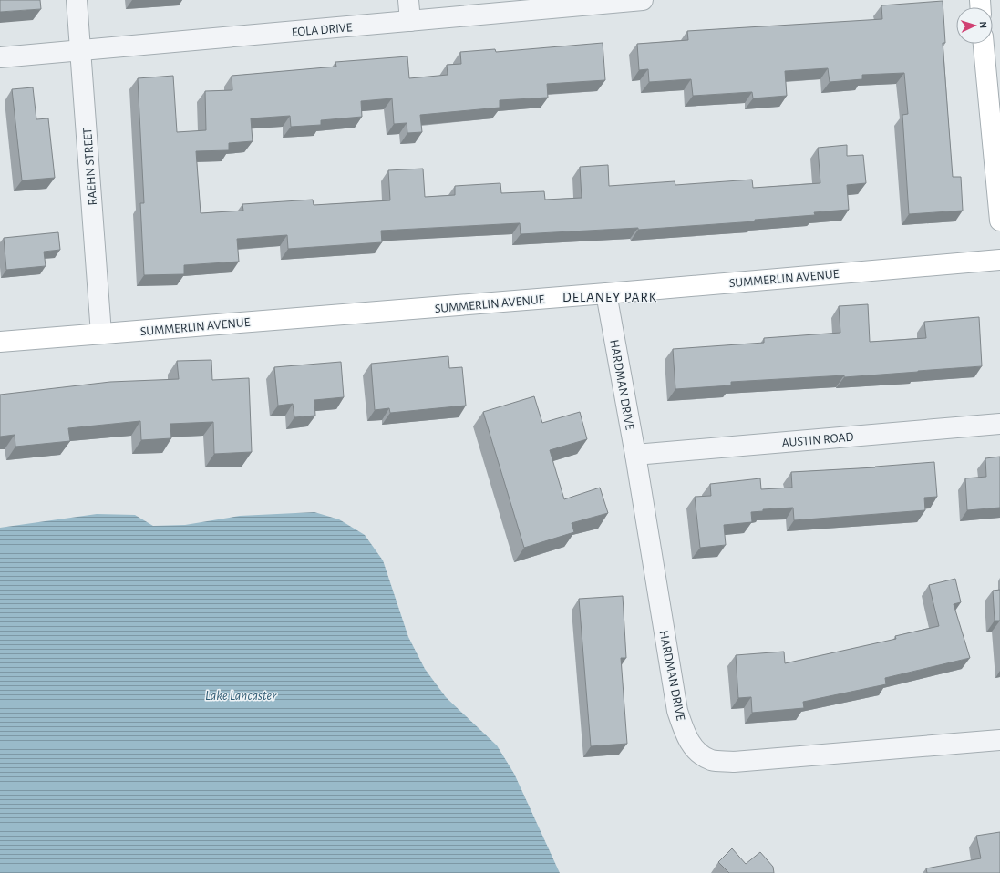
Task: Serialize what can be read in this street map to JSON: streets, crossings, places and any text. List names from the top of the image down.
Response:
{
  "streets": {
    "street": [
      "EOLA DRIVE",
      "RAEHN STREET",
      "SUMMERLIN AVENUE",
      "HARDMAN DRIVE",
      "AUSTIN ROAD"
    ]
  },
  "crossings": [
    ["EOLA DRIVE", "RAEHN STREET"],
    ["RAEHN STREET", "SUMMERLIN AVENUE"],
    ["SUMMERLIN AVENUE", "HARDMAN DRIVE"],
    ["HARDMAN DRIVE", "AUSTIN ROAD"]
  ],
  "districts": ["DELANEY PARK"],
  "water": ["Lake Lancaster"],
  "north": "right"
}
